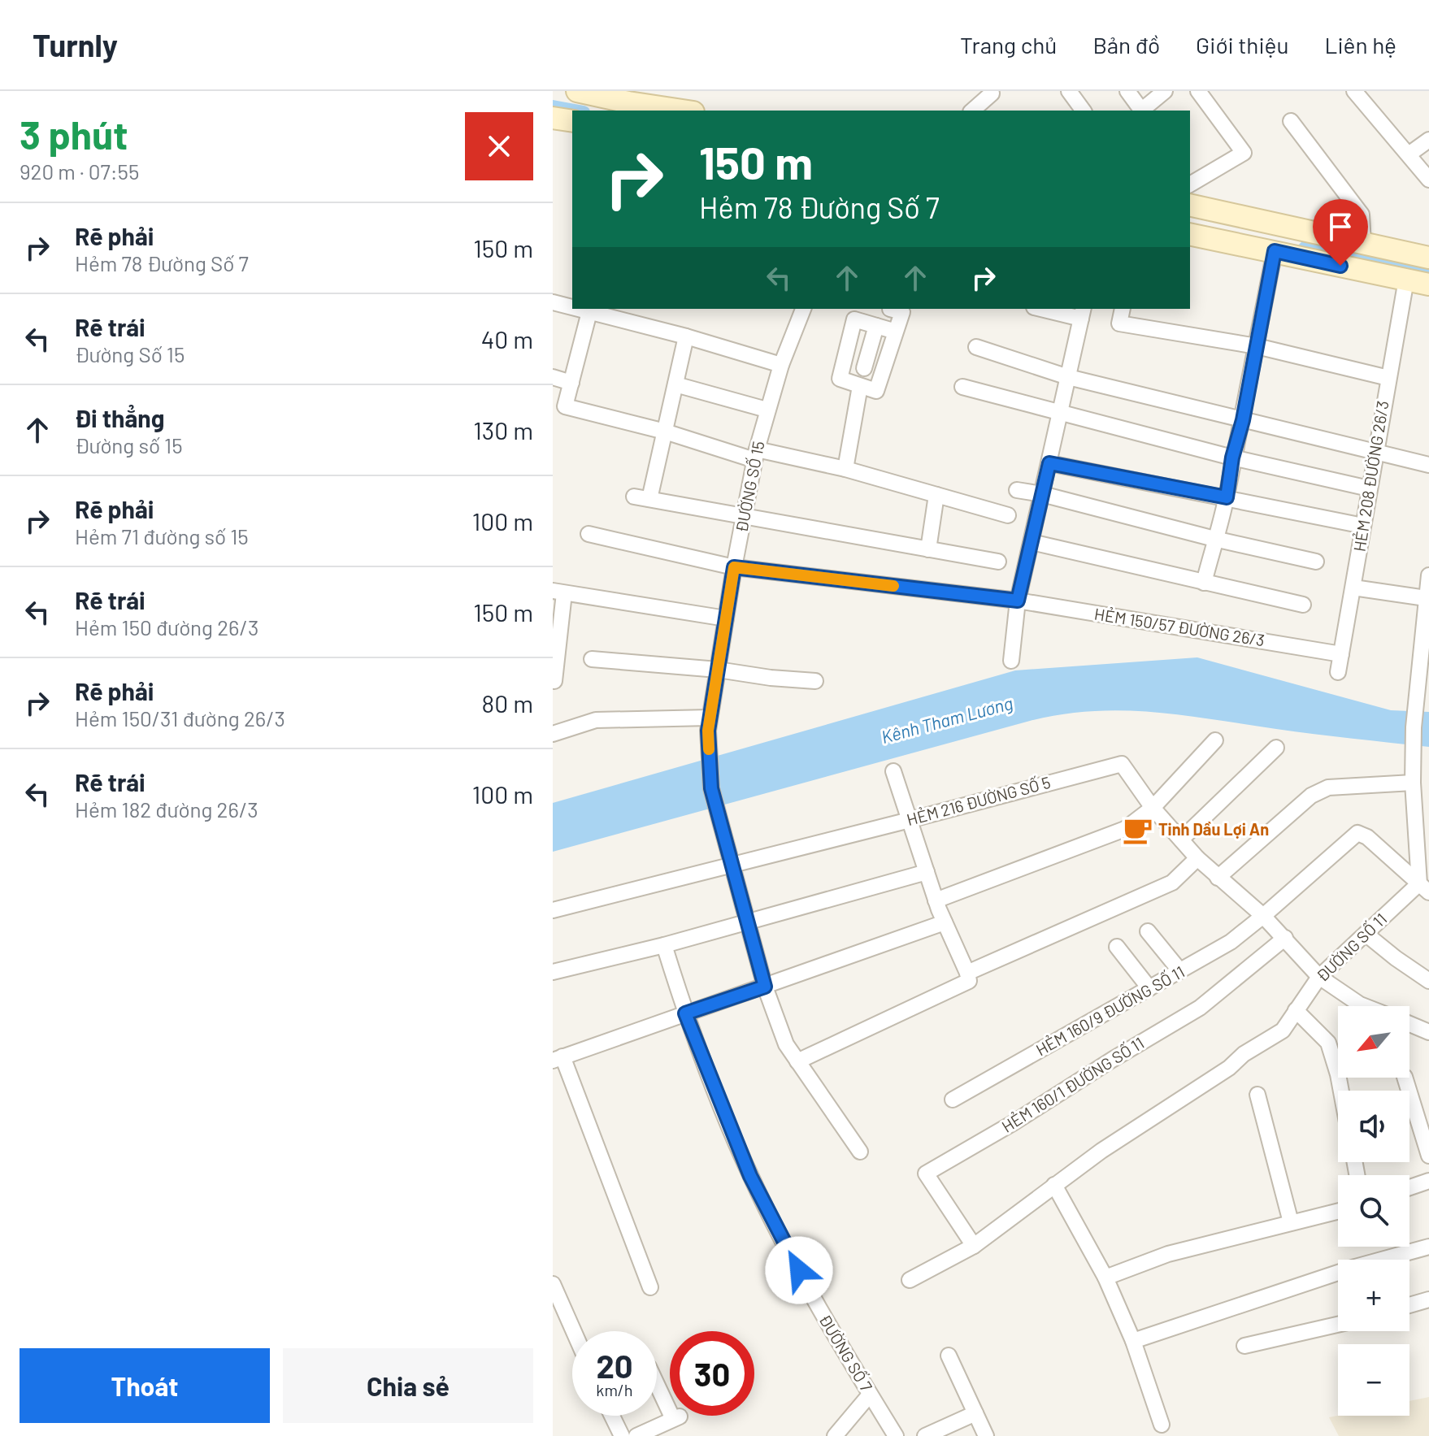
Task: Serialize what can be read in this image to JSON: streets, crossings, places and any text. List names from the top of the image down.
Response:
{
  "streets": {
    "street": [
      "HẺM 208 ĐƯỜNG 26/3",
      "ĐƯỜNG SỐ 15",
      "HẺM 150/57 ĐƯỜNG 26/3",
      "HẺM 216 ĐƯỜNG SỐ 5",
      "ĐƯỜNG SỐ 11",
      "HẺM 160/9 ĐƯỜNG SỐ 11",
      "HẺM 160/1 ĐƯỜNG SỐ 11",
      "ĐƯỜNG SỐ 7"
    ]
  },
  "crossings": [
    ["HẺM 208 ĐƯỜNG 26/3", "HẺM 150/57 ĐƯỜNG 26/3"],
    ["ĐƯỜNG SỐ 15", "HẺM 150/57 ĐƯỜNG 26/3"],
    ["ĐƯỜNG SỐ 15", "HẺM 216 ĐƯỜNG SỐ 5"],
    ["HẺM 216 ĐƯỜNG SỐ 5", "ĐƯỜNG SỐ 11"],
    ["HẺM 216 ĐƯỜNG SỐ 5", "HẺM 160/9 ĐƯỜNG SỐ 11"],
    ["HẺM 216 ĐƯỜNG SỐ 5", "HẺM 160/1 ĐƯỜNG SỐ 11"],
    ["ĐƯỜNG SỐ 11", "HẺM 160/9 ĐƯỜNG SỐ 11"],
    ["ĐƯỜNG SỐ 11", "HẺM 160/1 ĐƯỜNG SỐ 11"]
  ],
  "water": ["Kênh Tham Lương"],
  "places": {
    "cafe": ["Tinh Dầu Lợi An"]
  },
  "north": "bottom left",
  "page": {
    "header": "Turnly",
    "nav": [
      "Trang chủ",
      "Bản đồ",
      "Giới thiệu",
      "Liên hệ"
    ],
    "heading": ["3 phút", "920 m · 07:55"],
    "turn": ["150 m", "Hẻm 78 Đường Số 7"],
    "list": [
      {
        "name": "Rẽ phải",
        "note": "Hẻm 78 Đường Số 7",
        "value": "150 m"
      },
      {
        "name": "Rẽ trái",
        "note": "Đường Số 15",
        "value": "40 m"
      },
      {
        "name": "Đi thẳng",
        "note": "Đường số 15",
        "value": "130 m"
      },
      {
        "name": "Rẽ phải",
        "note": "Hẻm 71 đường số 15",
        "value": "100 m"
      },
      {
        "name": "Rẽ trái",
        "note": "Hẻm 150 đường 26/3",
        "value": "150 m"
      },
      {
        "name": "Rẽ phải",
        "note": "Hẻm 150/31 đường 26/3",
        "value": "80 m"
      },
      {
        "name": "Rẽ trái",
        "note": "Hẻm 182 đường 26/3",
        "value": "100 m"
      }
    ],
    "map_buttons": ["+", "−"],
    "speed": "20 km/h",
    "limit": "30",
    "buttons": ["Thoát", "Chia sẻ"]
  }
}
